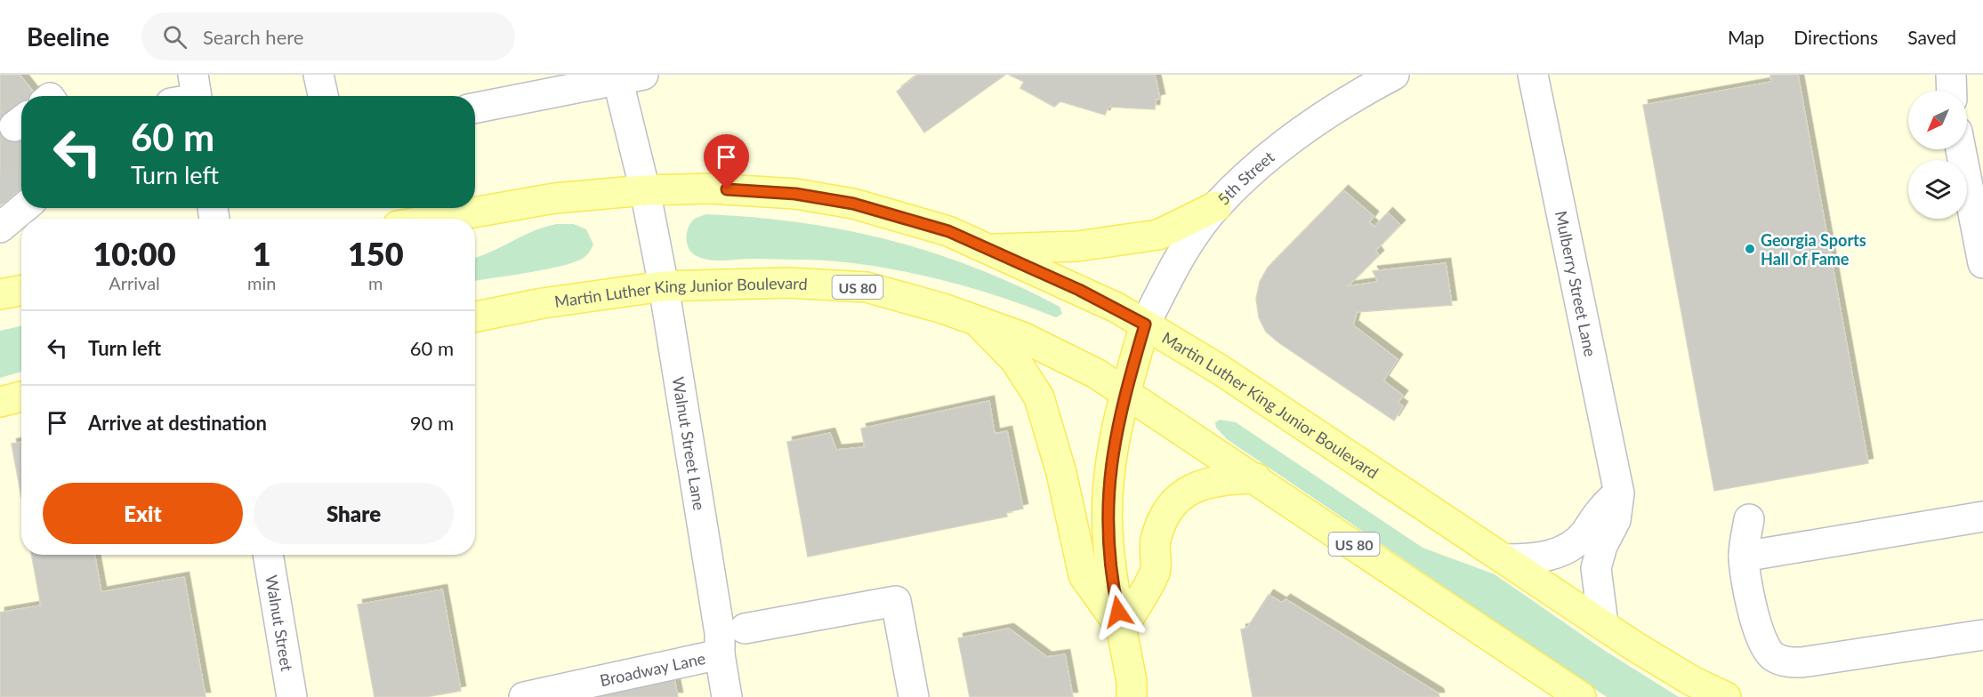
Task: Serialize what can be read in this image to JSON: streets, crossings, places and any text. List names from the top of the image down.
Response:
{
  "streets": {
    "main road": ["US 80", "Martin Luther King Junior Boulevard"],
    "street": [
      "5th Street",
      "Mulberry Street Lane",
      "Walnut Street Lane",
      "Walnut Street",
      "Broadway Lane"
    ]
  },
  "crossings": [
    ["5th Street", "Martin Luther King Junior Boulevard"],
    ["Mulberry Street Lane", "Martin Luther King Junior Boulevard"],
    ["Martin Luther King Junior Boulevard", "Walnut Street Lane"],
    ["Walnut Street Lane", "Broadway Lane"]
  ],
  "places": ["Georgia Sports Hall of Fame"],
  "north": "bottom left",
  "page": {
    "header": "Beeline",
    "search": "Search here",
    "nav": ["Map", "Directions", "Saved"],
    "turn": ["60 m", "Turn left"],
    "eta": [
      "10:00",
      "Arrival",
      "1",
      "min",
      "150",
      "m"
    ],
    "list": [
      {
        "name": "Turn left",
        "value": "60 m"
      },
      {
        "name": "Arrive at destination",
        "value": "90 m"
      }
    ],
    "buttons": ["Exit", "Share"]
  }
}
